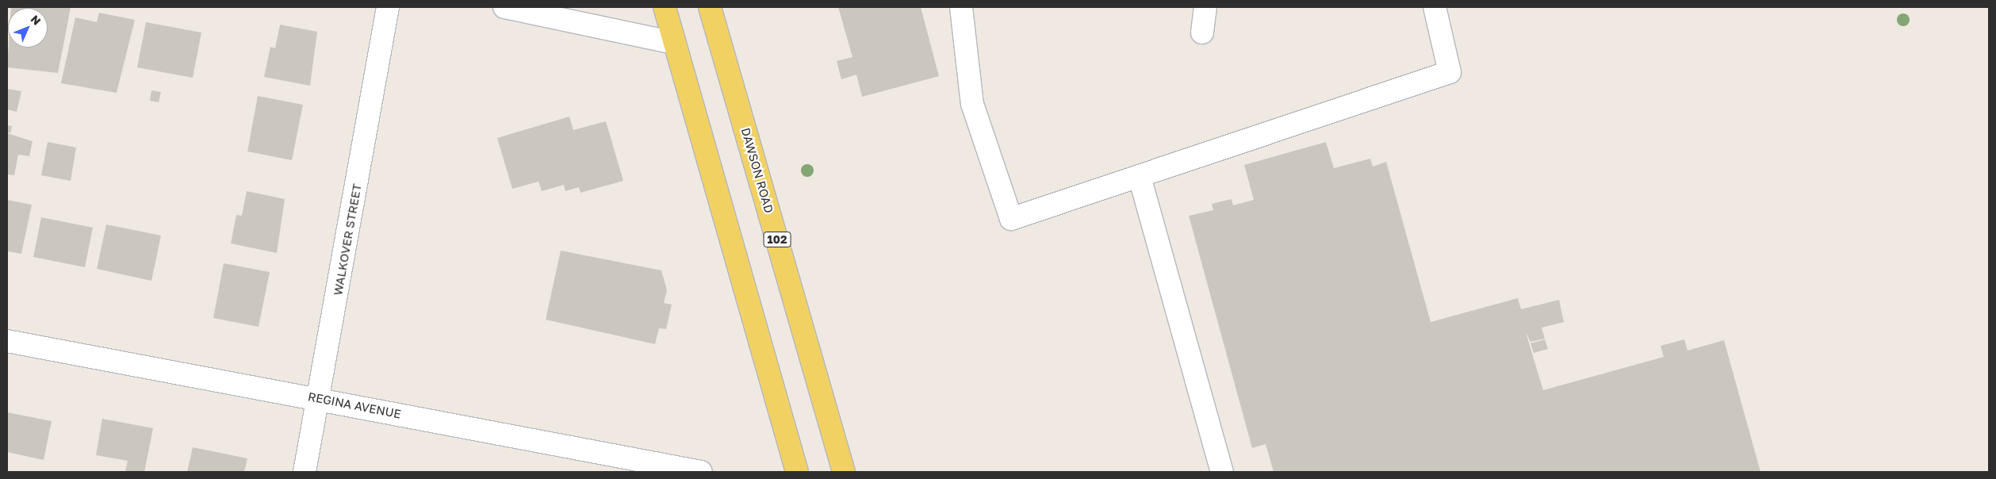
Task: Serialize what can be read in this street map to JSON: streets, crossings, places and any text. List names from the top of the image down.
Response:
{
  "streets": {
    "main road": ["DAWSON ROAD", "102"],
    "street": ["WALKOVER STREET", "REGINA AVENUE"]
  },
  "crossings": [
    ["WALKOVER STREET", "REGINA AVENUE"]
  ],
  "north": "top right"
}
